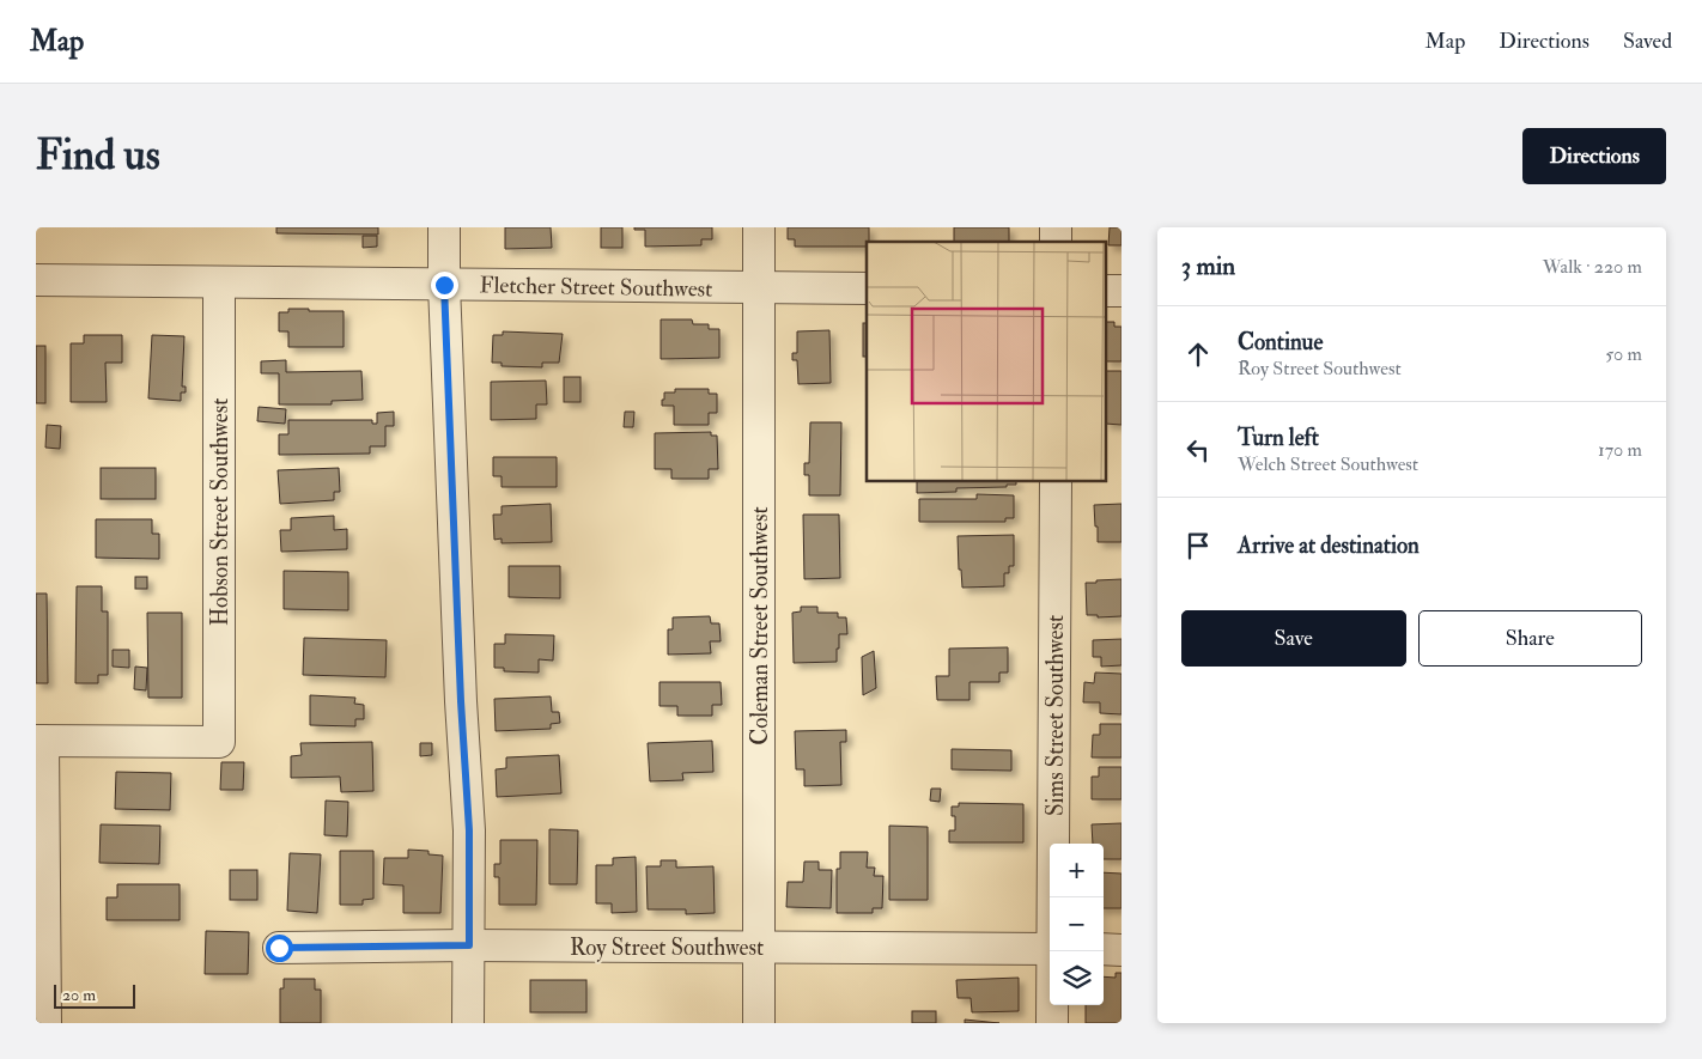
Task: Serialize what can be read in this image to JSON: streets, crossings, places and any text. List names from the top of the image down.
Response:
{
  "streets": {
    "street": [
      "Fletcher Street Southwest",
      "Hobson Street Southwest",
      "Coleman Street Southwest",
      "Sims Street Southwest",
      "Roy Street Southwest"
    ]
  },
  "crossings": [
    ["Fletcher Street Southwest", "Hobson Street Southwest"],
    ["Fletcher Street Southwest", "Coleman Street Southwest"],
    ["Coleman Street Southwest", "Roy Street Southwest"]
  ],
  "scale_bar": "20 m",
  "page": {
    "header": "Map",
    "nav": ["Map", "Directions", "Saved"],
    "buttons": [
      "Directions",
      ["Save", "Share"]
    ],
    "title": "Find us",
    "heading": ["3 min", "Walk · 220 m"],
    "list": [
      ["Continue", "Roy Street Southwest", "50 m"],
      ["Turn left", "Welch Street Southwest", "170 m"],
      "Arrive at destination"
    ],
    "map_buttons": ["+", "−"],
    "scale": "20 m"
  }
}
